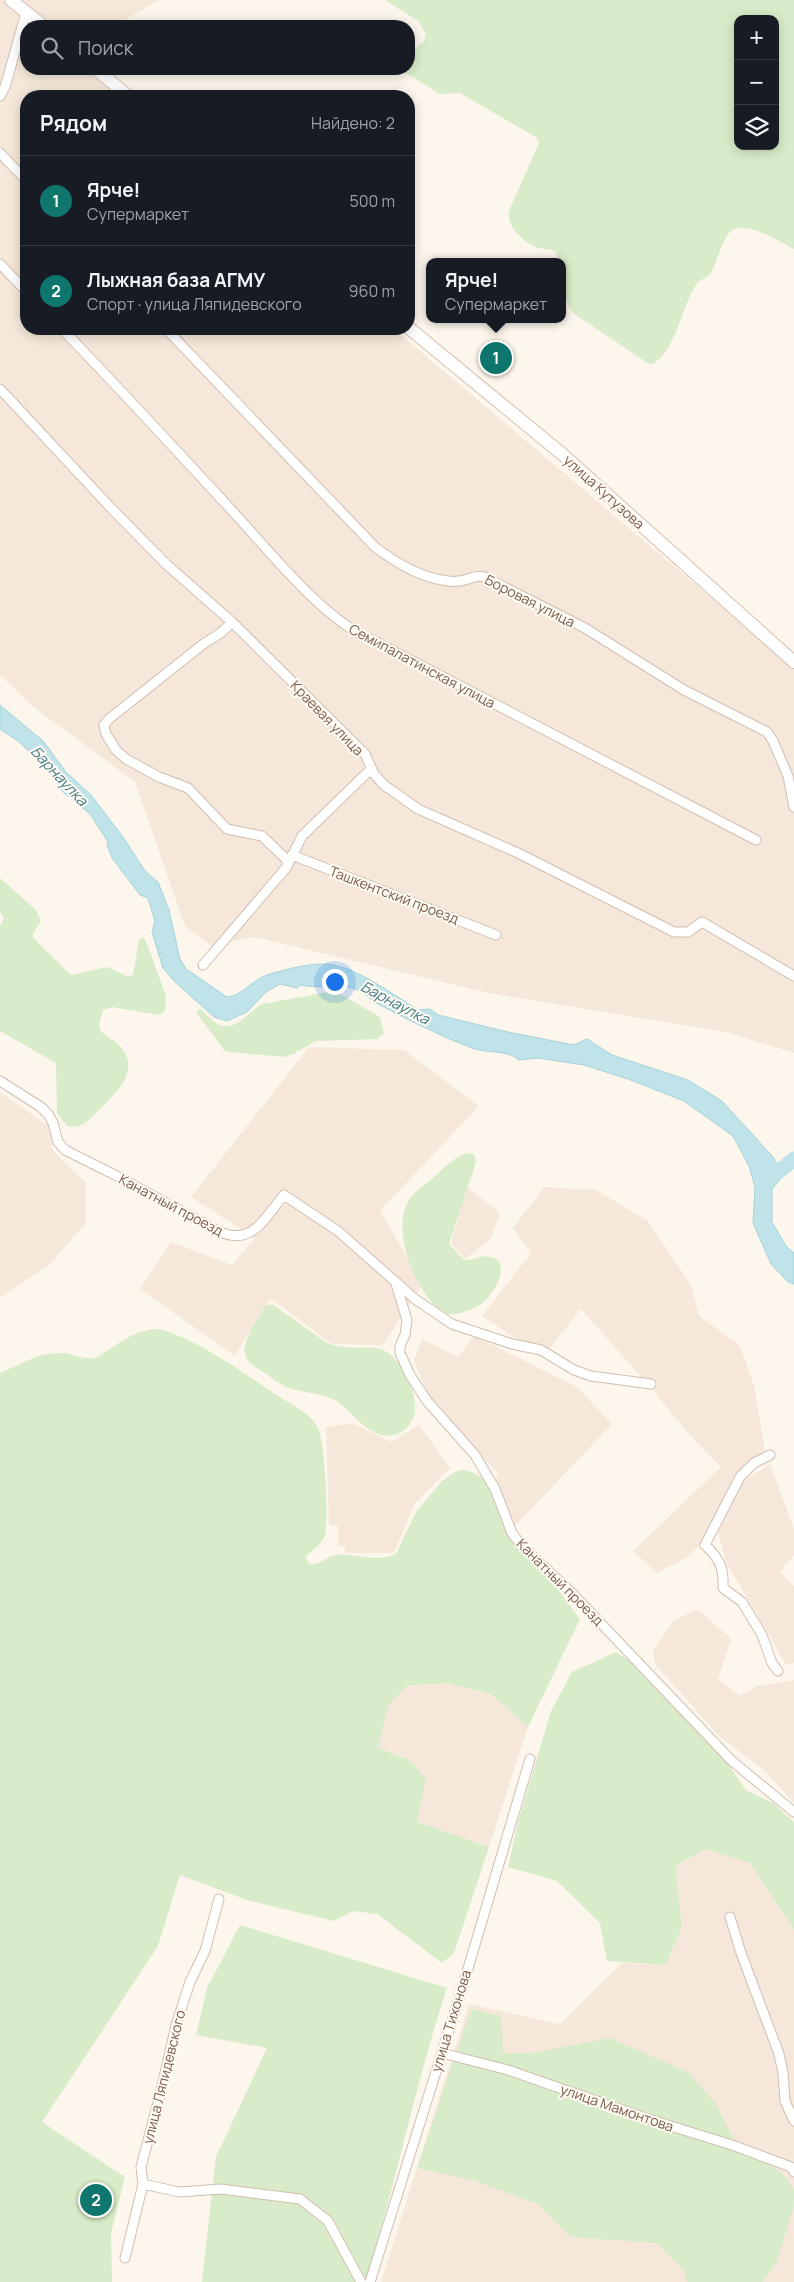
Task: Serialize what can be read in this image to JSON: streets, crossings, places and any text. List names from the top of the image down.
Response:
{
  "streets": {
    "main road": ["улица Кутузова"],
    "street": [
      "Боровая улица",
      "Семипалатинская улица",
      "Краевая улица",
      "Ташкентский проезд",
      "Канатный проезд",
      "улица Тихонова",
      "улица Ляпидевского",
      "улица Мамонтова"
    ]
  },
  "crossings": [
    ["Краевая улица", "Ташкентский проезд"],
    ["улица Тихонова", "улица Мамонтова"]
  ],
  "water": ["Барнаулка"],
  "page": {
    "map_buttons": ["+", "−"],
    "search": "Поиск",
    "heading": ["Рядом", "Найдено: 2"],
    "list": [
      {
        "mark": "1",
        "name": "Ярче!",
        "note": "Супермаркет",
        "value": "500 m"
      },
      {
        "mark": "2",
        "name": "Лыжная база АГМУ",
        "note": "Спорт · улица Ляпидевского",
        "value": "960 m"
      }
    ],
    "popup": ["Ярче!", "Супермаркет"],
    "pins": ["1", "2"]
  }
}
